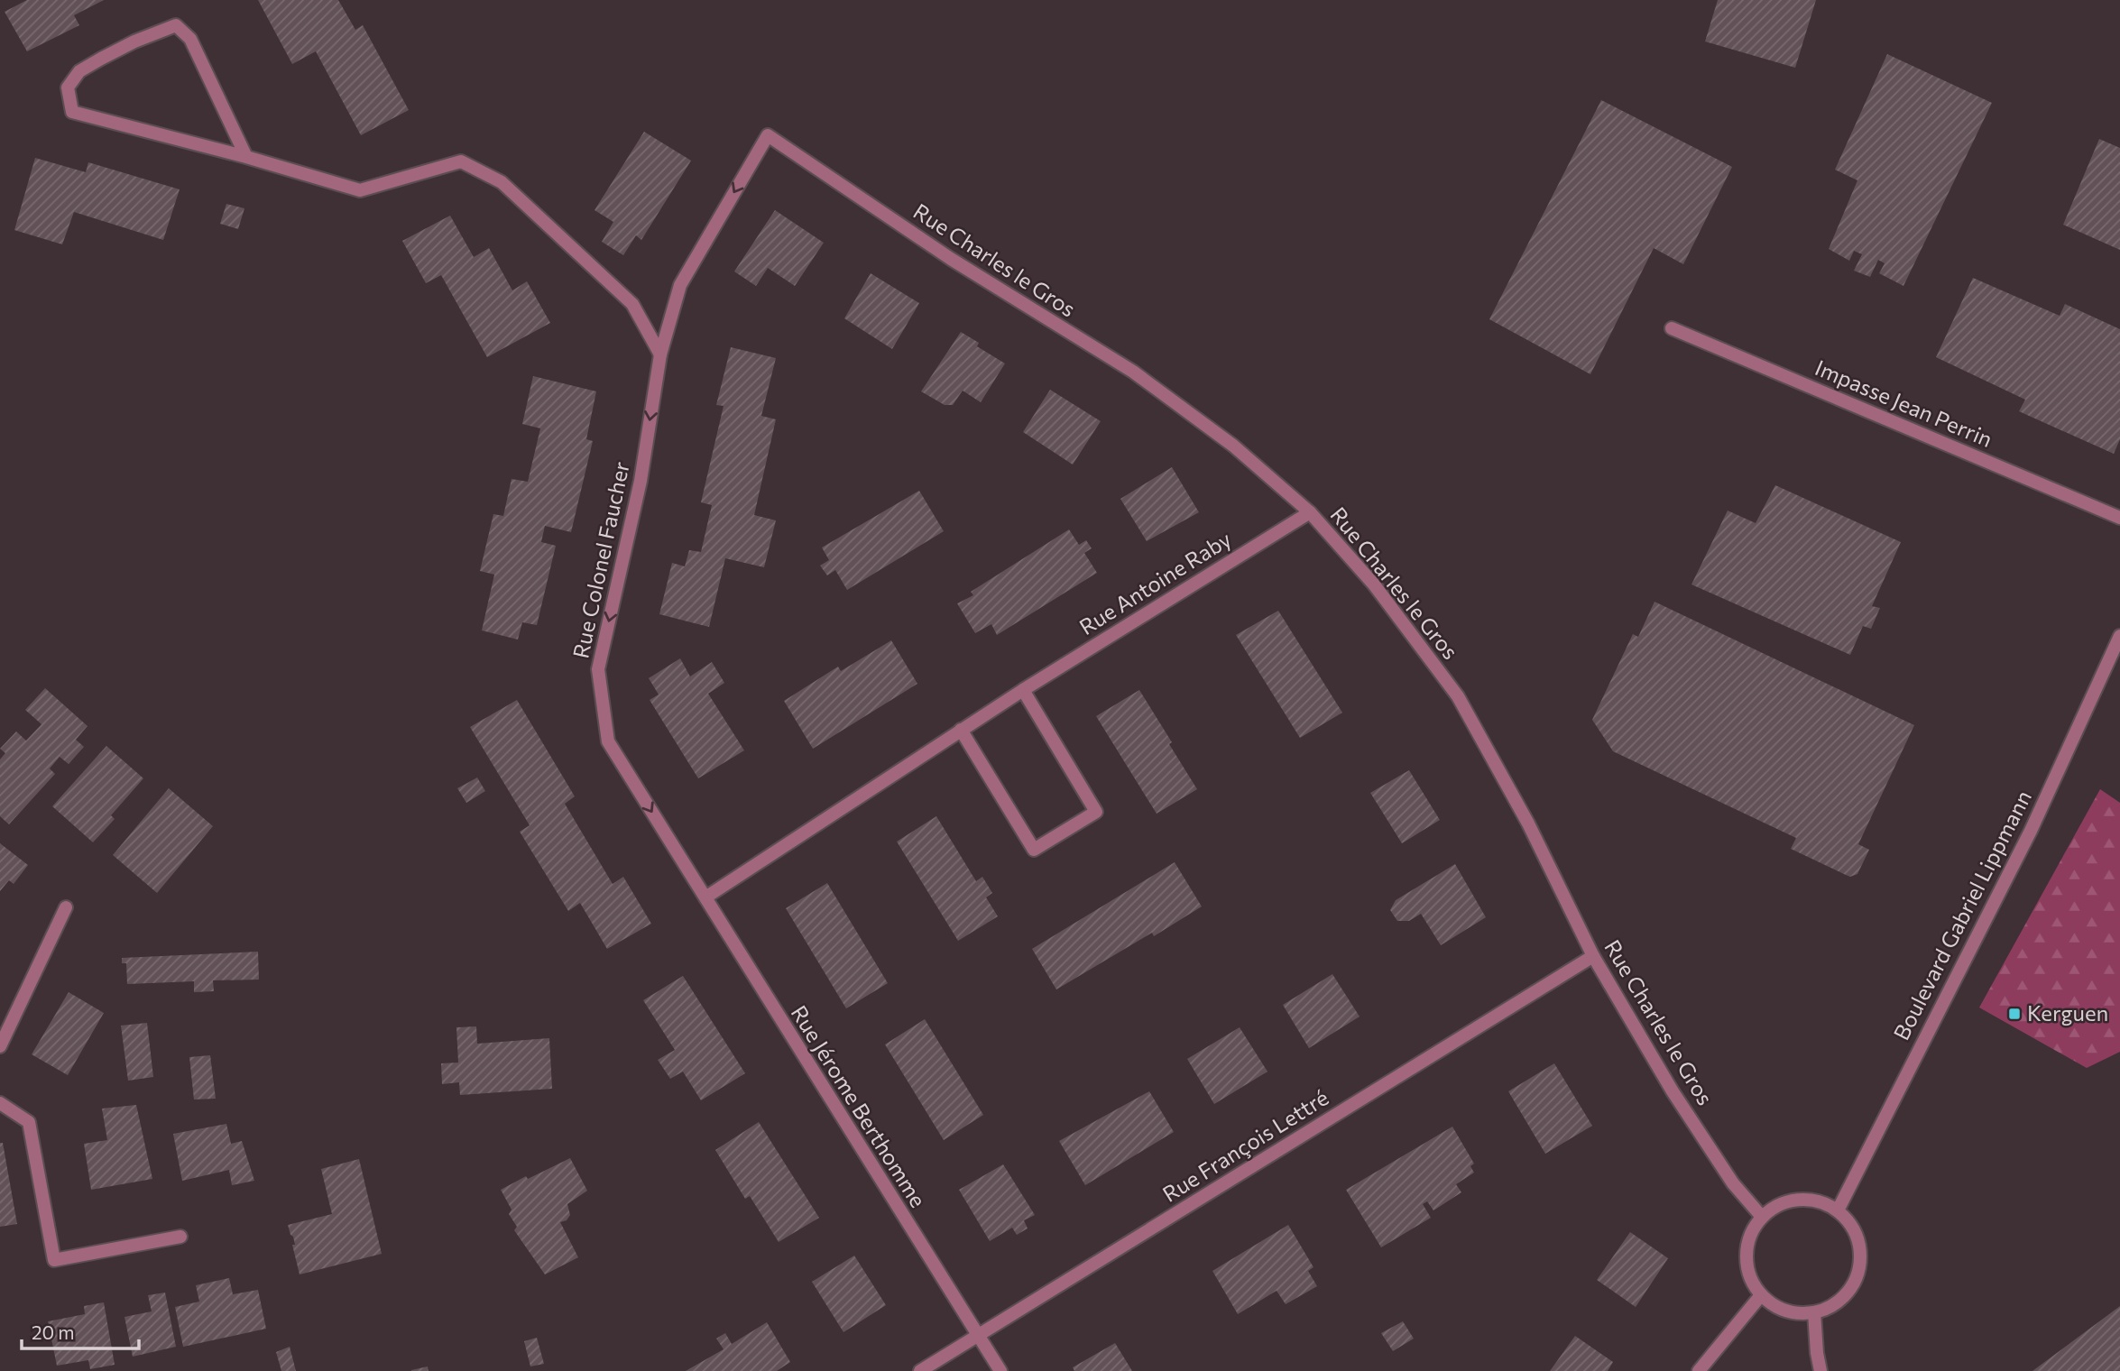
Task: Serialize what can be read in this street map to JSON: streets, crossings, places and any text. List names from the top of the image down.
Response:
{
  "streets": {
    "street": [
      "Rue Charles le Gros",
      "Impasse Jean Perrin",
      "Rue Colonel Faucher",
      "Rue Antoine Raby",
      "Boulevard Gabriel Lippmann",
      "Rue Jérome Berthomme",
      "Rue François Lettré"
    ]
  },
  "crossings": [
    ["Rue Charles le Gros", "Rue Colonel Faucher"],
    ["Rue Charles le Gros", "Rue Antoine Raby"],
    ["Rue Charles le Gros", "Boulevard Gabriel Lippmann"],
    ["Rue Charles le Gros", "Rue François Lettré"],
    ["Rue Colonel Faucher", "Rue Antoine Raby"],
    ["Rue Colonel Faucher", "Rue Jérome Berthomme"],
    ["Rue Antoine Raby", "Rue Jérome Berthomme"],
    ["Rue Jérome Berthomme", "Rue François Lettré"]
  ],
  "one_way": ["Rue Colonel Faucher"],
  "places": {
    "transit": ["Kerguen"]
  },
  "scale_bar": "20 m"
}
